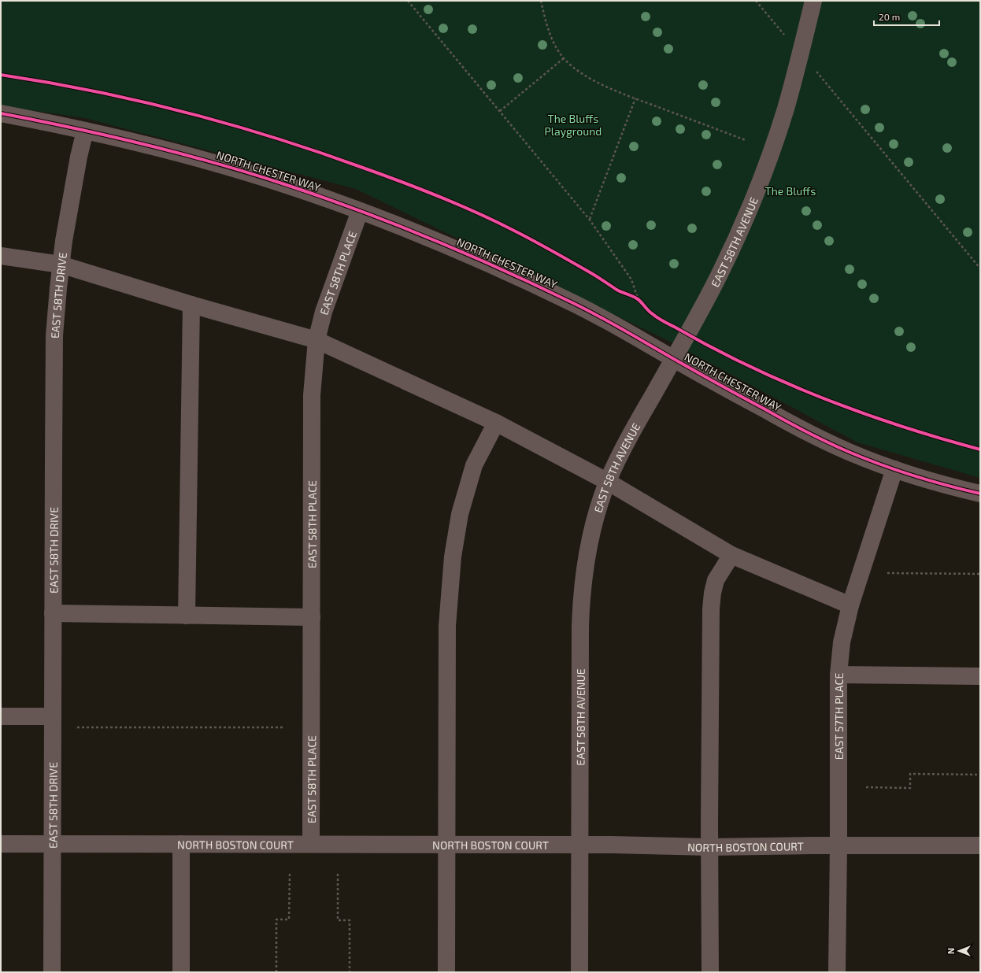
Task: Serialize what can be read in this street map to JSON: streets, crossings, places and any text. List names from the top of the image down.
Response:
{
  "streets": {
    "street": [
      "NORTH CHESTER WAY",
      "EAST 58TH AVENUE",
      "EAST 58TH PLACE",
      "EAST 58TH DRIVE",
      "EAST 57TH PLACE",
      "NORTH BOSTON COURT"
    ]
  },
  "crossings": [
    ["NORTH CHESTER WAY", "EAST 58TH AVENUE"],
    ["NORTH CHESTER WAY", "EAST 58TH PLACE"],
    ["NORTH CHESTER WAY", "EAST 58TH DRIVE"],
    ["NORTH CHESTER WAY", "EAST 57TH PLACE"],
    ["EAST 58TH AVENUE", "NORTH BOSTON COURT"],
    ["EAST 58TH PLACE", "NORTH BOSTON COURT"],
    ["EAST 58TH DRIVE", "NORTH BOSTON COURT"],
    ["EAST 57TH PLACE", "NORTH BOSTON COURT"]
  ],
  "parks": ["The Bluffs Playground", "The Bluffs"],
  "scale_bar": "20 m",
  "north": "left"
}
